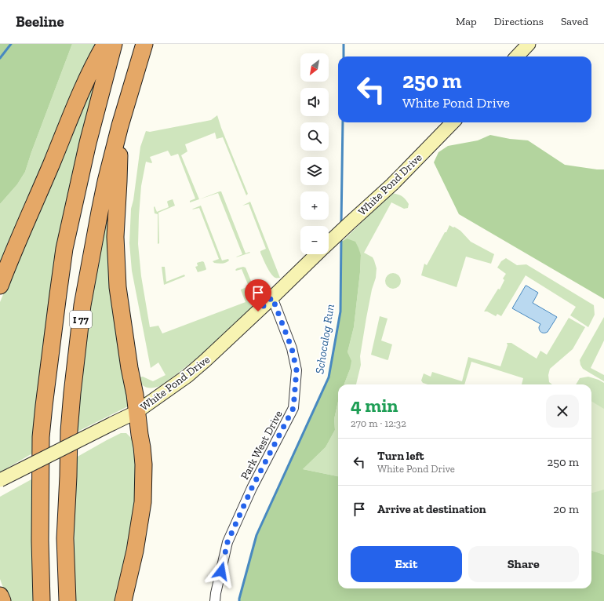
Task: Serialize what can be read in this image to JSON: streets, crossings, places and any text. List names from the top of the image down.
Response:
{
  "streets": {
    "highway": ["I 77"],
    "street": ["White Pond Drive", "Park West Drive"]
  },
  "crossings": [
    ["White Pond Drive", "Park West Drive"]
  ],
  "water": ["Schocalog Run"],
  "north": "bottom left",
  "page": {
    "header": "Beeline",
    "nav": ["Map", "Directions", "Saved"],
    "map_buttons": ["+", "−"],
    "turn": ["250 m", "White Pond Drive"],
    "heading": ["4 min", "270 m · 12:32"],
    "list": [
      {
        "name": "Turn left",
        "note": "White Pond Drive",
        "value": "250 m"
      },
      {
        "name": "Arrive at destination",
        "value": "20 m"
      }
    ],
    "buttons": ["Exit", "Share"]
  }
}
